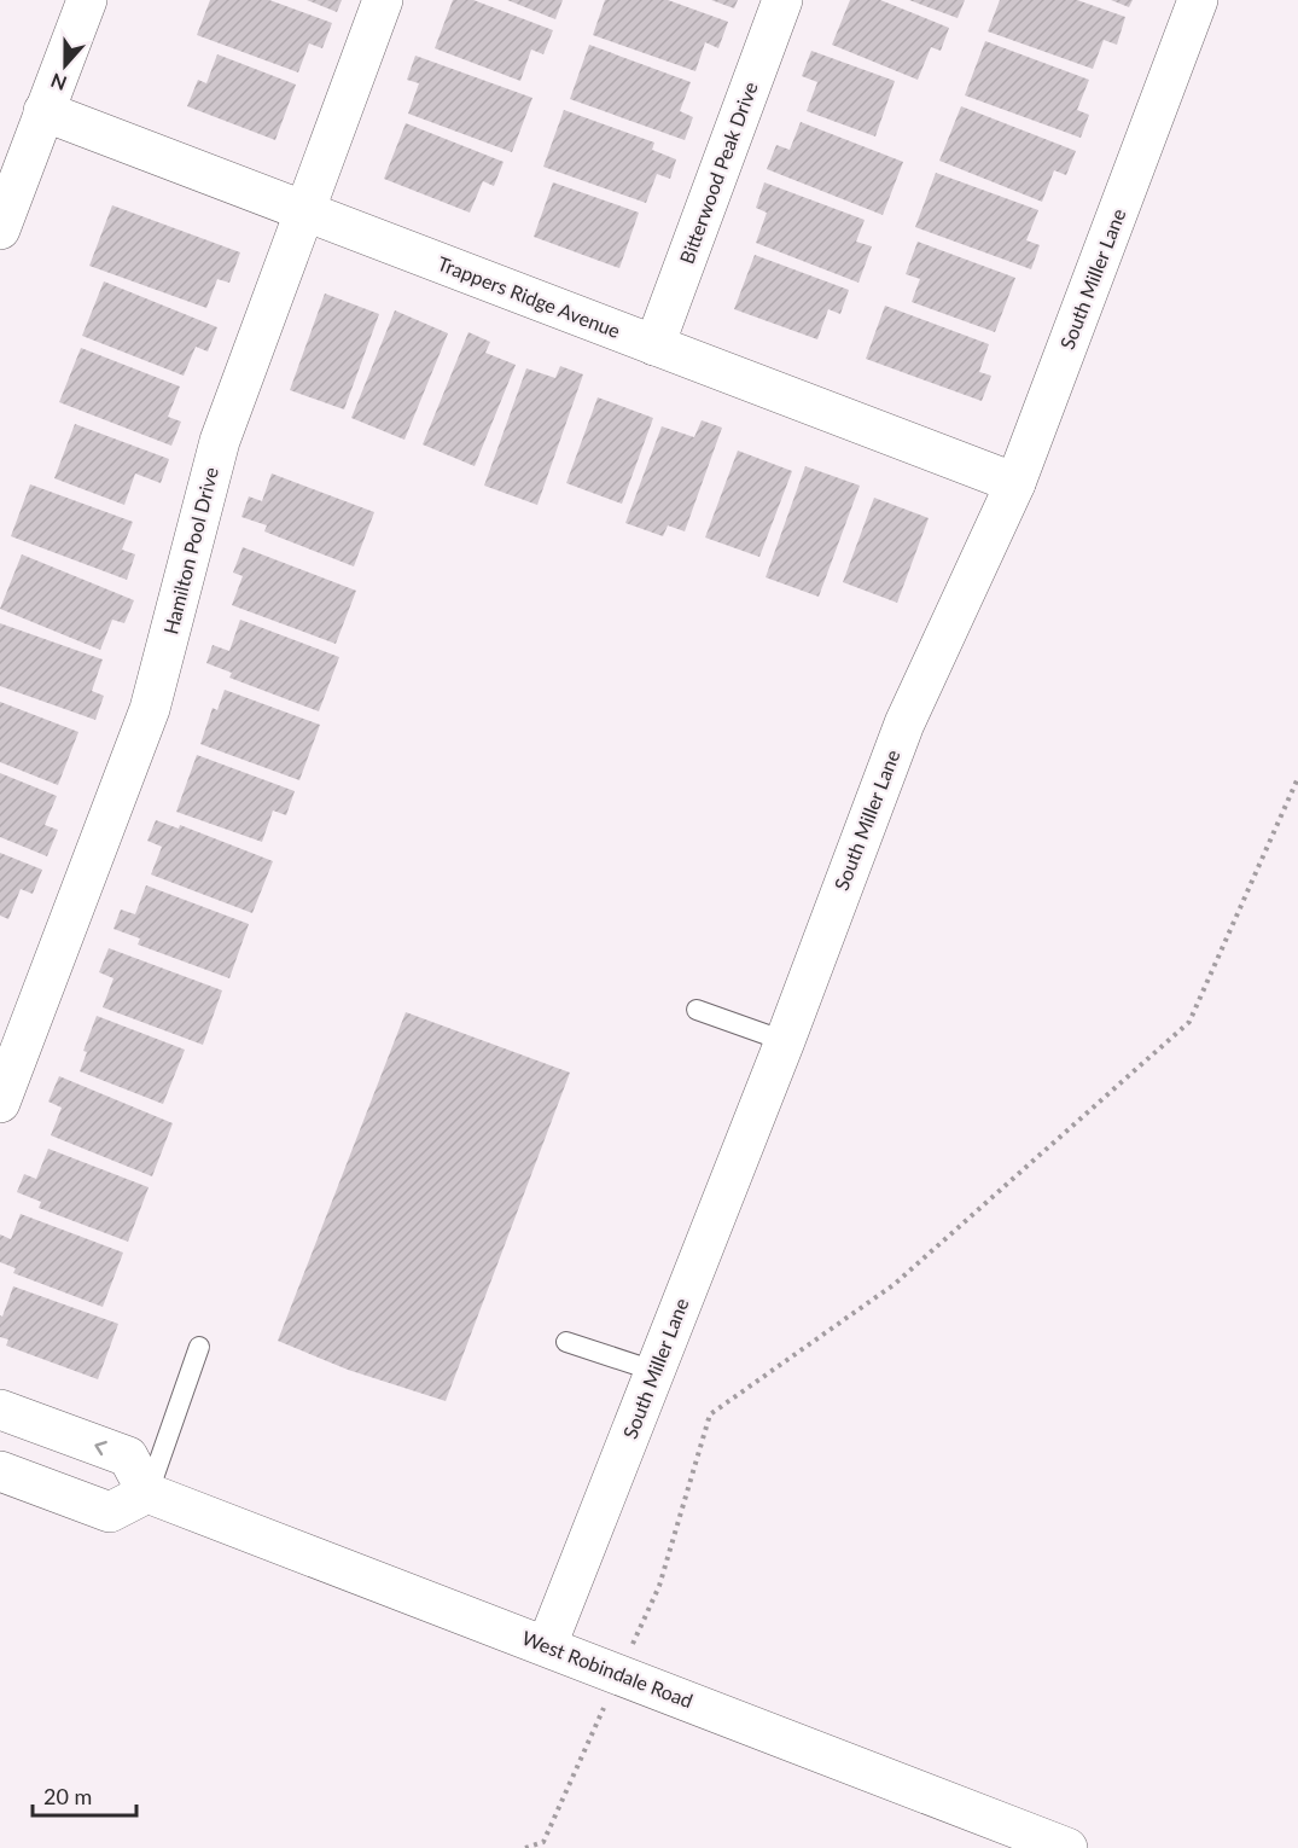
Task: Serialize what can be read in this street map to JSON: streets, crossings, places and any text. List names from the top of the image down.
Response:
{
  "streets": {
    "street": [
      "Bitterwood Peak Drive",
      "South Miller Lane",
      "Trappers Ridge Avenue",
      "Hamilton Pool Drive",
      "West Robindale Road"
    ]
  },
  "crossings": [
    ["Bitterwood Peak Drive", "Trappers Ridge Avenue"],
    ["South Miller Lane", "Trappers Ridge Avenue"],
    ["South Miller Lane", "West Robindale Road"],
    ["Trappers Ridge Avenue", "Hamilton Pool Drive"]
  ],
  "scale_bar": "20 m",
  "north": "bottom"
}
